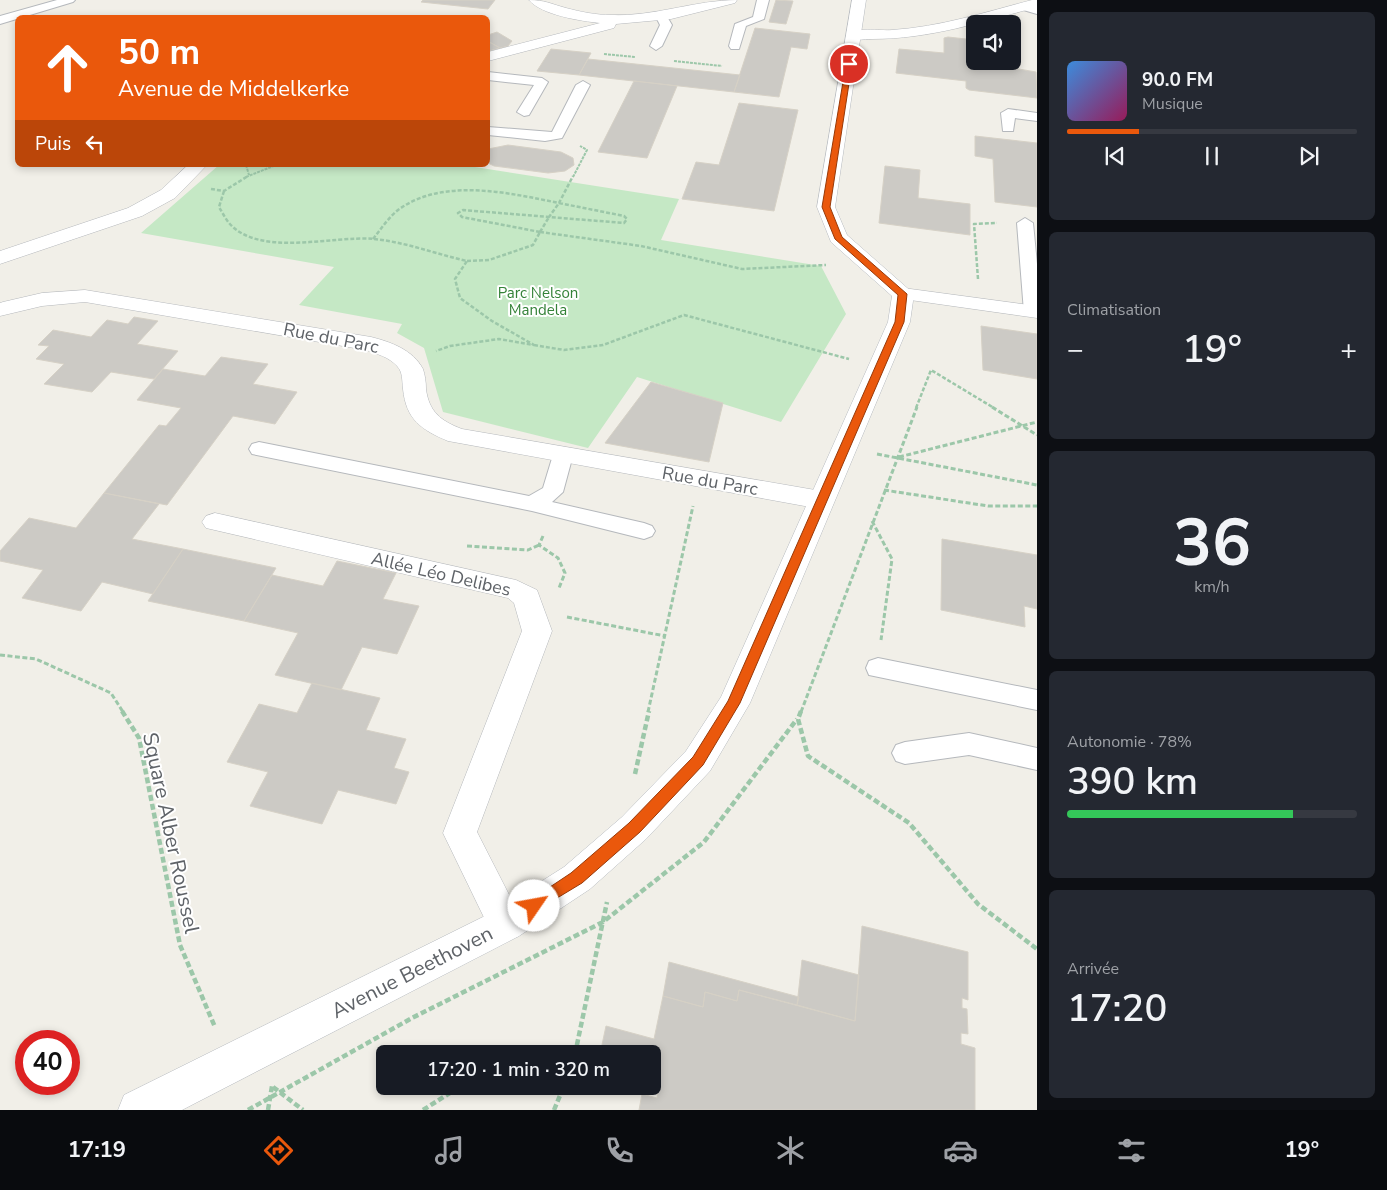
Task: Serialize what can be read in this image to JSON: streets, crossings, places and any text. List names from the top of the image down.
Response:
{
  "streets": {
    "street": ["Rue du Parc", "Allée Léo Delibes", "Avenue Beethoven"],
    "path": ["Square Alber Roussel"]
  },
  "crossings": [
    ["Rue du Parc", "Avenue Beethoven"],
    ["Allée Léo Delibes", "Avenue Beethoven"],
    ["Square Alber Roussel", "Avenue Beethoven"]
  ],
  "parks": ["Parc Nelson Mandela"],
  "page": {
    "turn": ["50 m", "Avenue de Middelkerke"],
    "song": ["90.0 FM", "Musique"],
    "then": "Puis",
    "tile": [
      "Climatisation",
      ["36", "km/h"],
      ["Autonomie · 78%", "390 km"],
      ["Arrivée", "17:20"]
    ],
    "heat": ["−", "19°", "+"],
    "limit": "40",
    "trip": "17:20 · 1 min · 320 m",
    "tabs": ["17:19", "19°"]
  }
}
